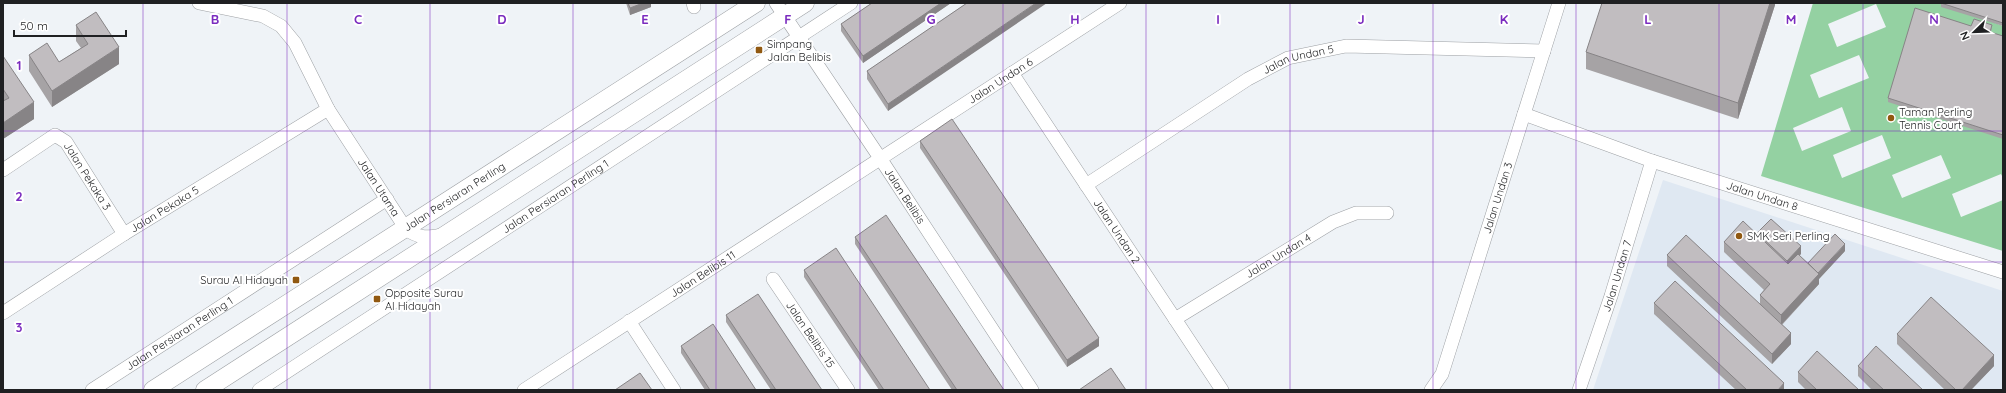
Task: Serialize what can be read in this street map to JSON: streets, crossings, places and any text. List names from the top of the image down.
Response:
{
  "streets": {
    "main road": ["Jalan Persiaran Perling"],
    "street": [
      "Jalan Undan 5",
      "Jalan Undan 6",
      "Jalan Pekaka 3",
      "Jalan Utama",
      "Jalan Persiaran Perling 1",
      "Jalan Belibis",
      "Jalan Undan 8",
      "Jalan Undan 3",
      "Jalan Pekaka 5",
      "Jalan Undan 2",
      "Jalan Undan 4",
      "Jalan Belibis 11",
      "Jalan Undan 7",
      "Jalan Belibis 15"
    ]
  },
  "crossings": [
    ["Jalan Undan 5", "Jalan Undan 3"],
    ["Jalan Undan 5", "Jalan Undan 2"],
    ["Jalan Undan 6", "Jalan Belibis"],
    ["Jalan Undan 6", "Jalan Undan 2"],
    ["Jalan Undan 6", "Jalan Belibis 11"],
    ["Jalan Pekaka 3", "Jalan Pekaka 5"],
    ["Jalan Utama", "Jalan Persiaran Perling 1"],
    ["Jalan Utama", "Jalan Persiaran Perling"],
    ["Jalan Utama", "Jalan Pekaka 5"],
    ["Jalan Persiaran Perling 1", "Jalan Belibis"],
    ["Jalan Belibis", "Jalan Belibis 11"],
    ["Jalan Undan 8", "Jalan Undan 3"],
    ["Jalan Undan 8", "Jalan Undan 7"],
    ["Jalan Undan 2", "Jalan Undan 4"]
  ],
  "places": {
    "transit": ["Simpang Jalan Belibis", "Surau Al Hidayah", "Opposite Surau Al Hidayah"],
    "other": ["Taman Perling Tennis Court", "SMK Seri Perling"]
  },
  "scale_bar": "50 m",
  "north": "bottom left",
  "grid": {
    "columns": [
      "B",
      "C",
      "D",
      "E",
      "F",
      "G",
      "H",
      "I",
      "J",
      "K",
      "L",
      "M",
      "N"
    ],
    "rows": ["1", "2", "3"]
  }
}
